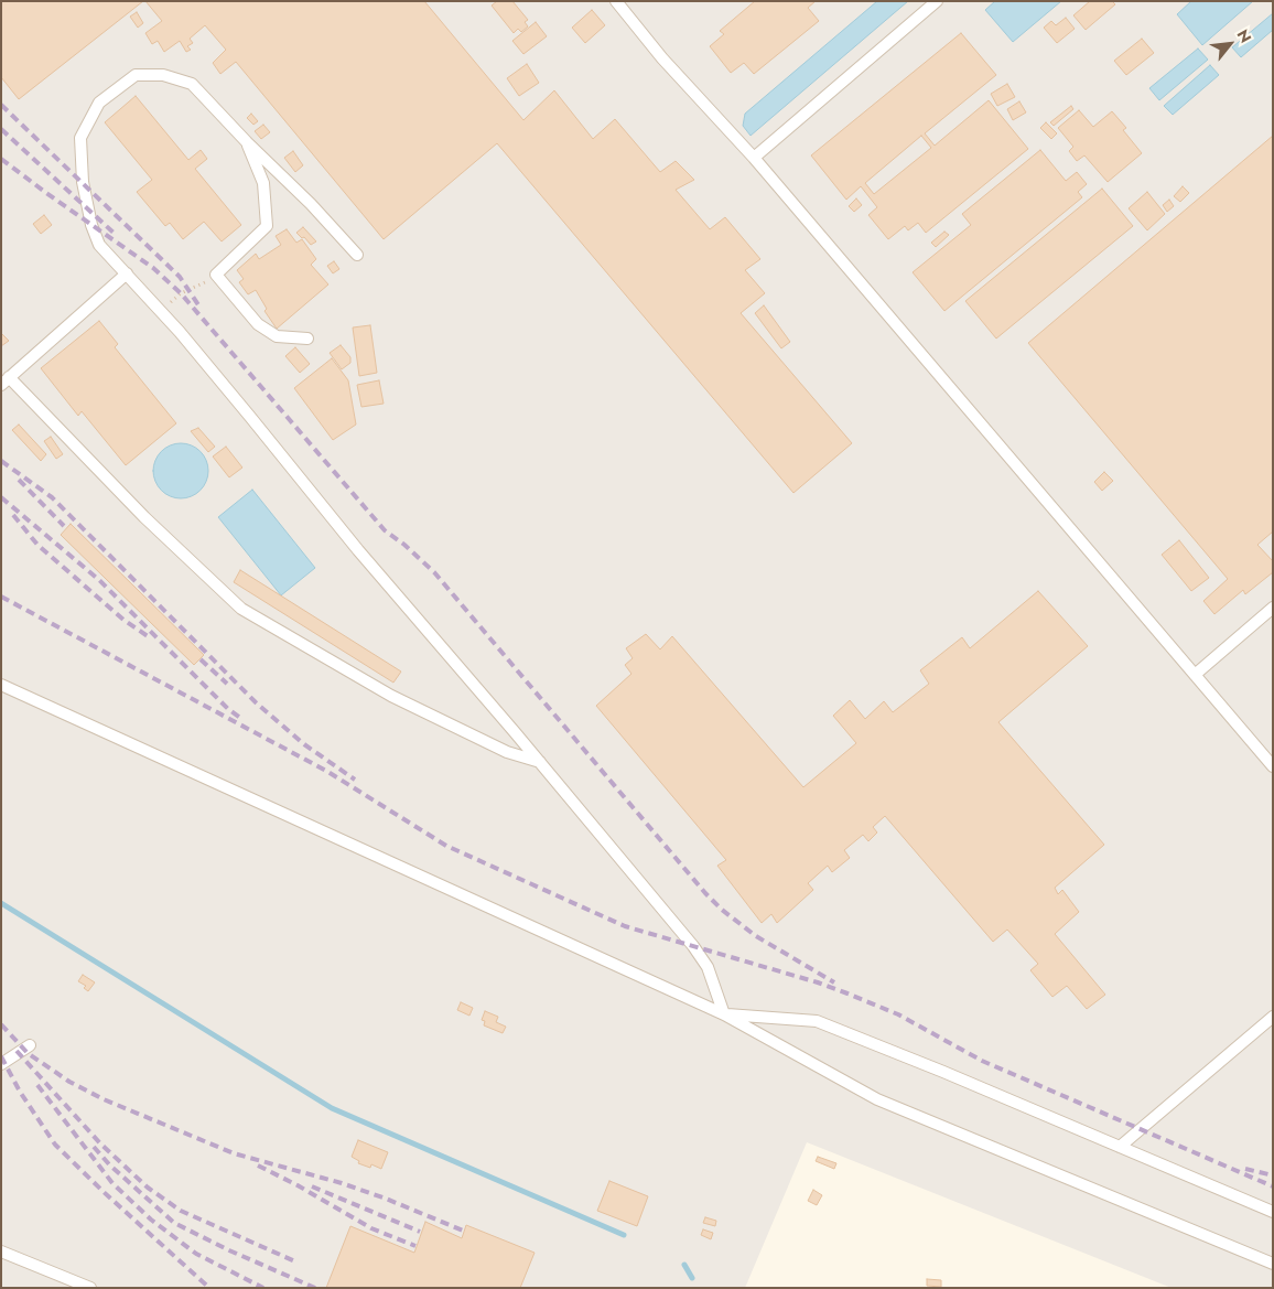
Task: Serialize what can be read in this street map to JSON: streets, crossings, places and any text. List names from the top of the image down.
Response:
{
  "north": "top right"
}
